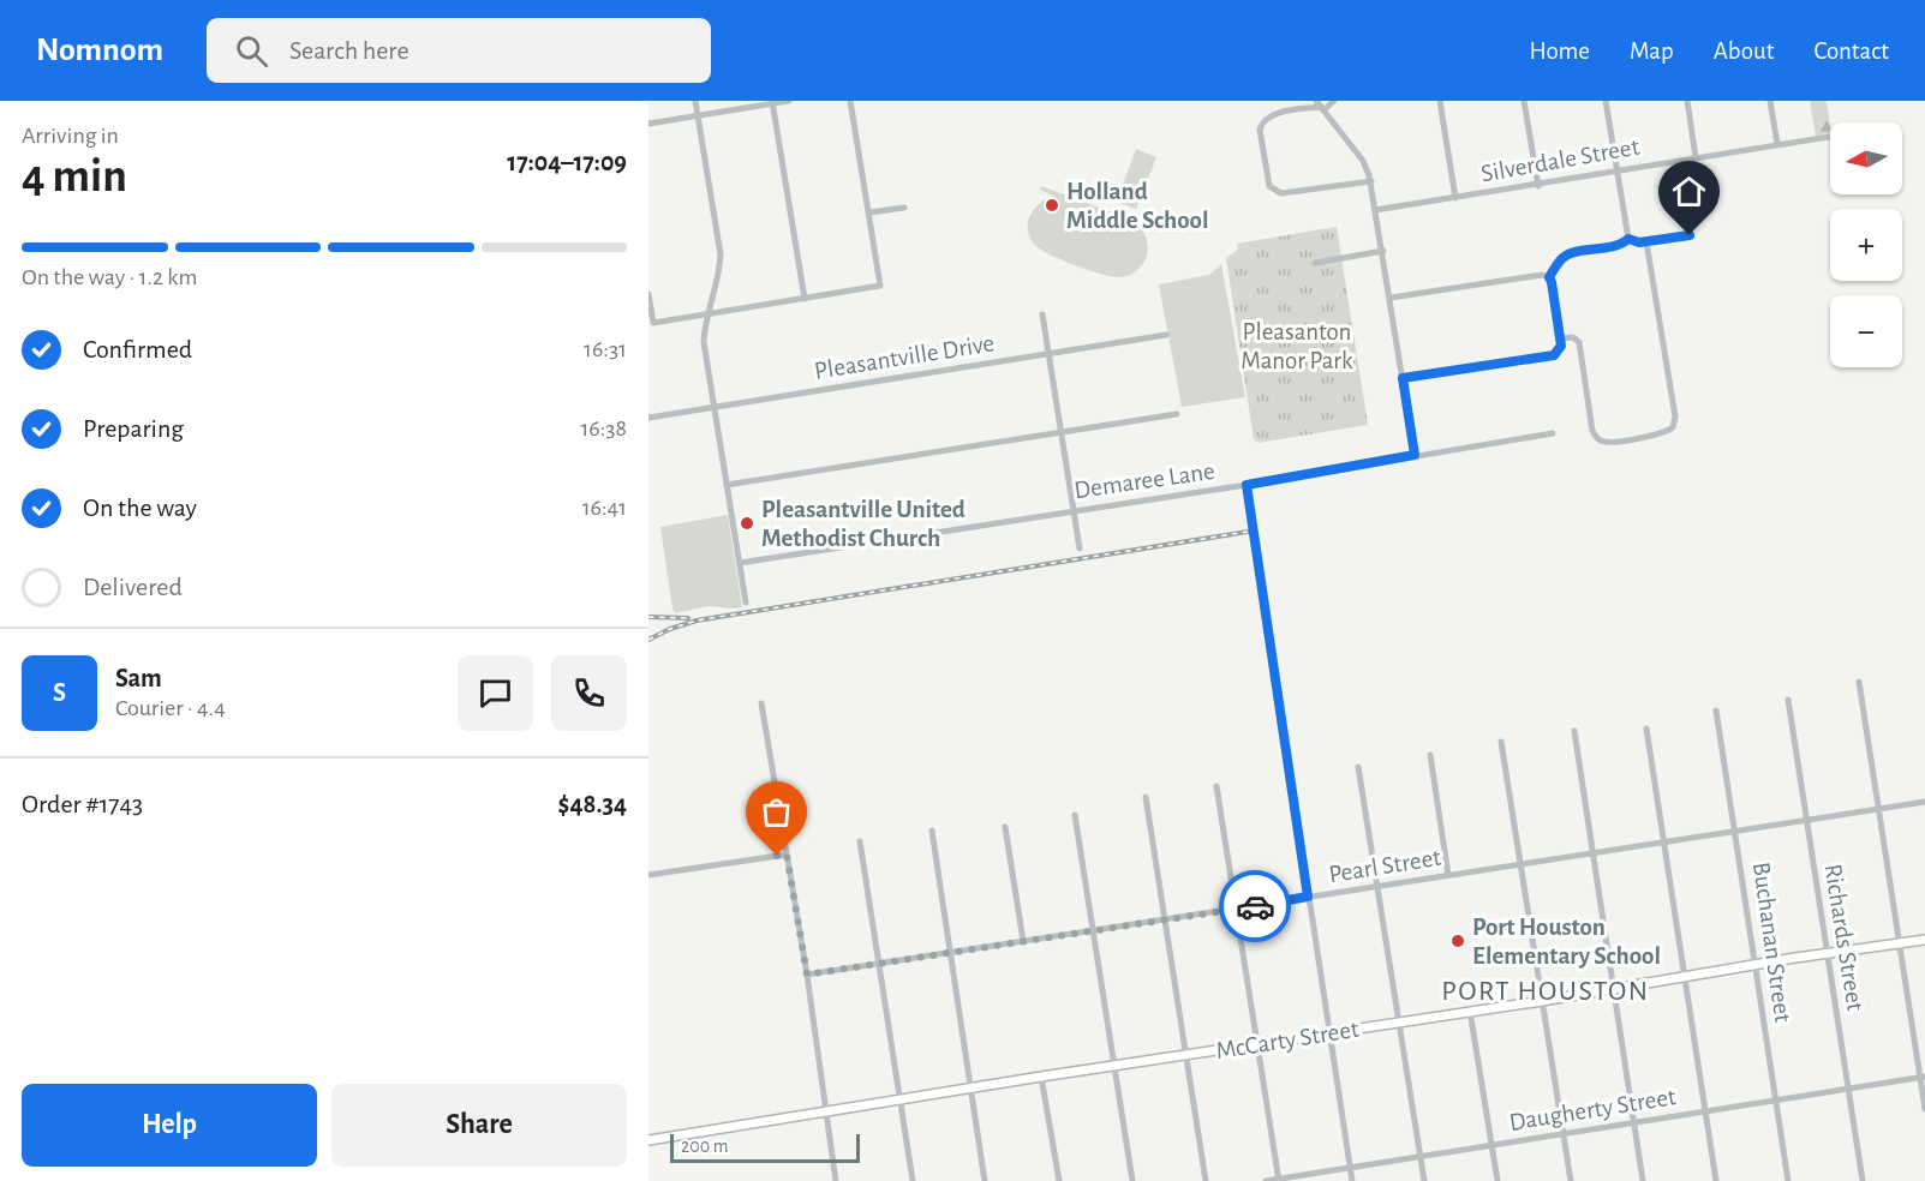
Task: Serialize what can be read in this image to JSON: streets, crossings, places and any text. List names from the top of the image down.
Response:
{
  "streets": {
    "main road": ["McCarty Street"],
    "street": [
      "Silverdale Street",
      "Pleasantville Drive",
      "Demaree Lane",
      "Pearl Street",
      "Richards Street",
      "Buchanan Street",
      "Daugherty Street"
    ]
  },
  "crossings": [
    ["Pearl Street", "Richards Street"],
    ["Pearl Street", "Buchanan Street"],
    ["Richards Street", "McCarty Street"],
    ["Richards Street", "Daugherty Street"],
    ["Buchanan Street", "McCarty Street"],
    ["Buchanan Street", "Daugherty Street"]
  ],
  "districts": ["PORT HOUSTON"],
  "parks": ["Pleasanton Manor Park"],
  "places": ["Holland Middle School", "Pleasantville United Methodist Church", "Port Houston Elementary School"],
  "scale_bar": "200 m",
  "north": "left",
  "page": {
    "header": "Nomnom",
    "search": "Search here",
    "nav": [
      "Home",
      "Map",
      "About",
      "Contact"
    ],
    "heading": ["4 min", "Arriving in", "17:04–17:09"],
    "panel": [
      "Sam",
      "Courier · 4.4",
      "Order #1743",
      "$48.34"
    ],
    "map_buttons": ["+", "−"],
    "bar": "On the way · 1.2 km",
    "list": [
      ["Confirmed", "16:31"],
      ["Preparing", "16:38"],
      ["On the way", "16:41"],
      "Delivered"
    ],
    "round": "S",
    "buttons": ["Help", "Share"],
    "scale": "200 m"
  }
}
